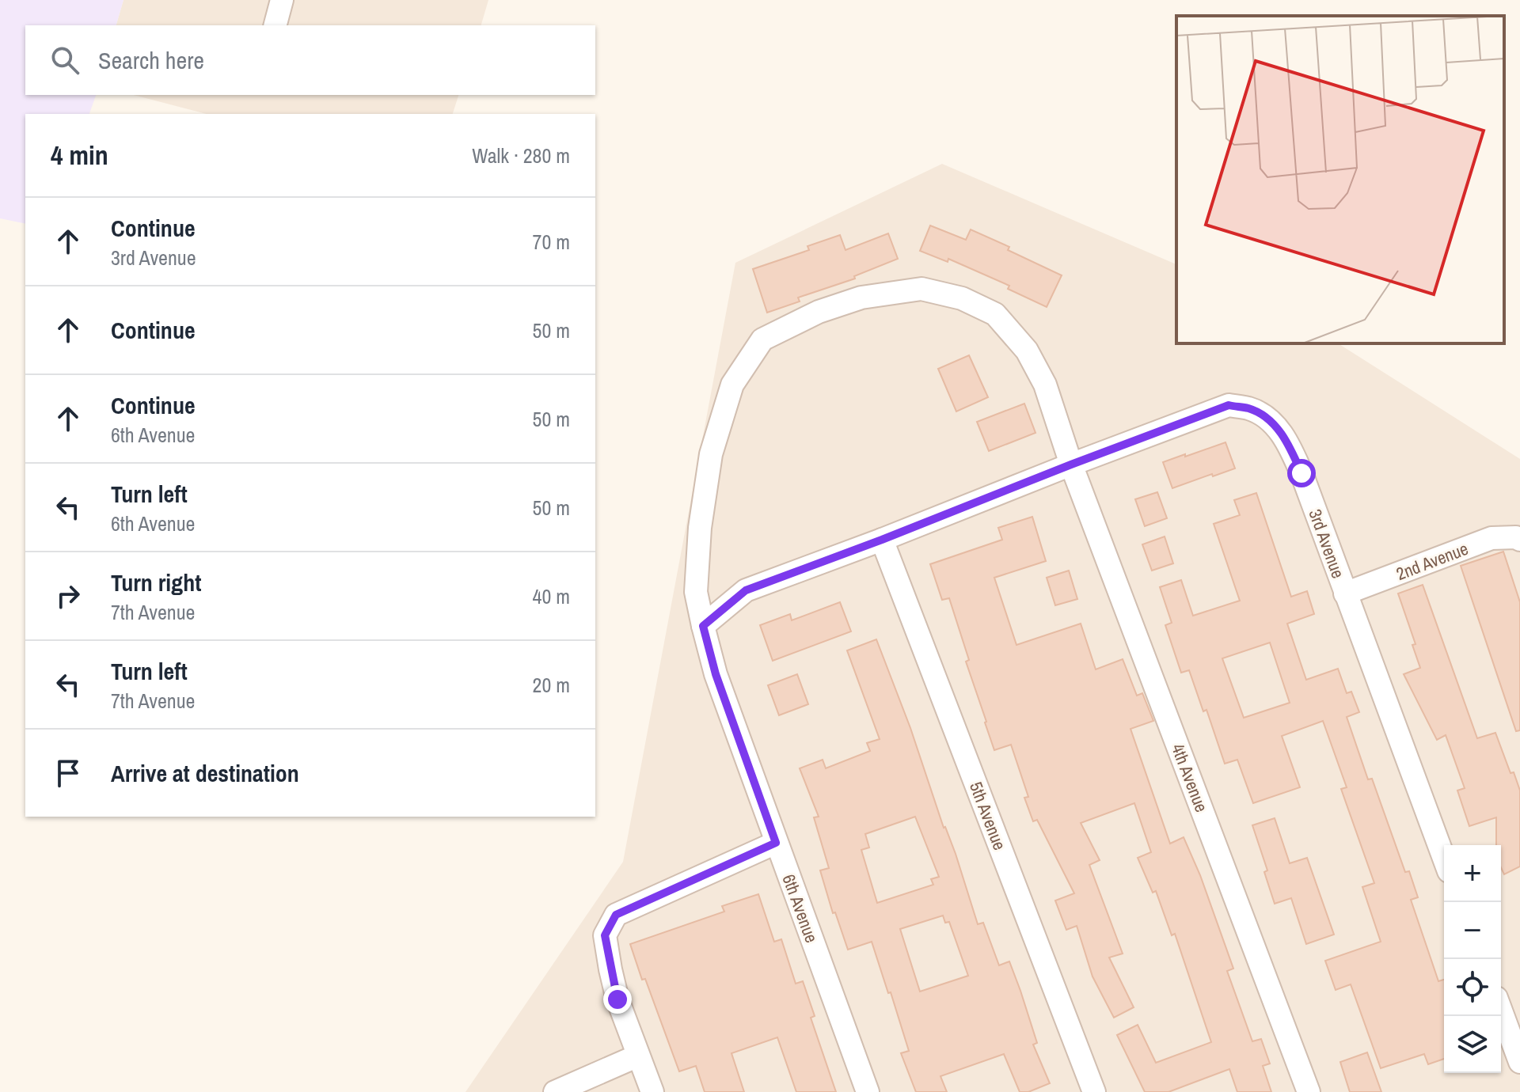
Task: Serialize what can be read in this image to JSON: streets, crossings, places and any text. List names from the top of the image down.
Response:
{
  "streets": {
    "street": [
      "3rd Avenue",
      "2nd Avenue",
      "4th Avenue",
      "5th Avenue",
      "6th Avenue"
    ]
  },
  "crossings": [
    ["3rd Avenue", "2nd Avenue"],
    ["3rd Avenue", "4th Avenue"],
    ["3rd Avenue", "5th Avenue"],
    ["4th Avenue", "6th Avenue"]
  ],
  "page": {
    "search": "Search here",
    "heading": ["4 min", "Walk · 280 m"],
    "list": [
      ["Continue", "3rd Avenue", "70 m"],
      ["Continue", "50 m"],
      ["Continue", "6th Avenue", "50 m"],
      ["Turn left", "6th Avenue", "50 m"],
      ["Turn right", "7th Avenue", "40 m"],
      ["Turn left", "7th Avenue", "20 m"],
      "Arrive at destination"
    ],
    "map_buttons": ["+", "−"]
  }
}
